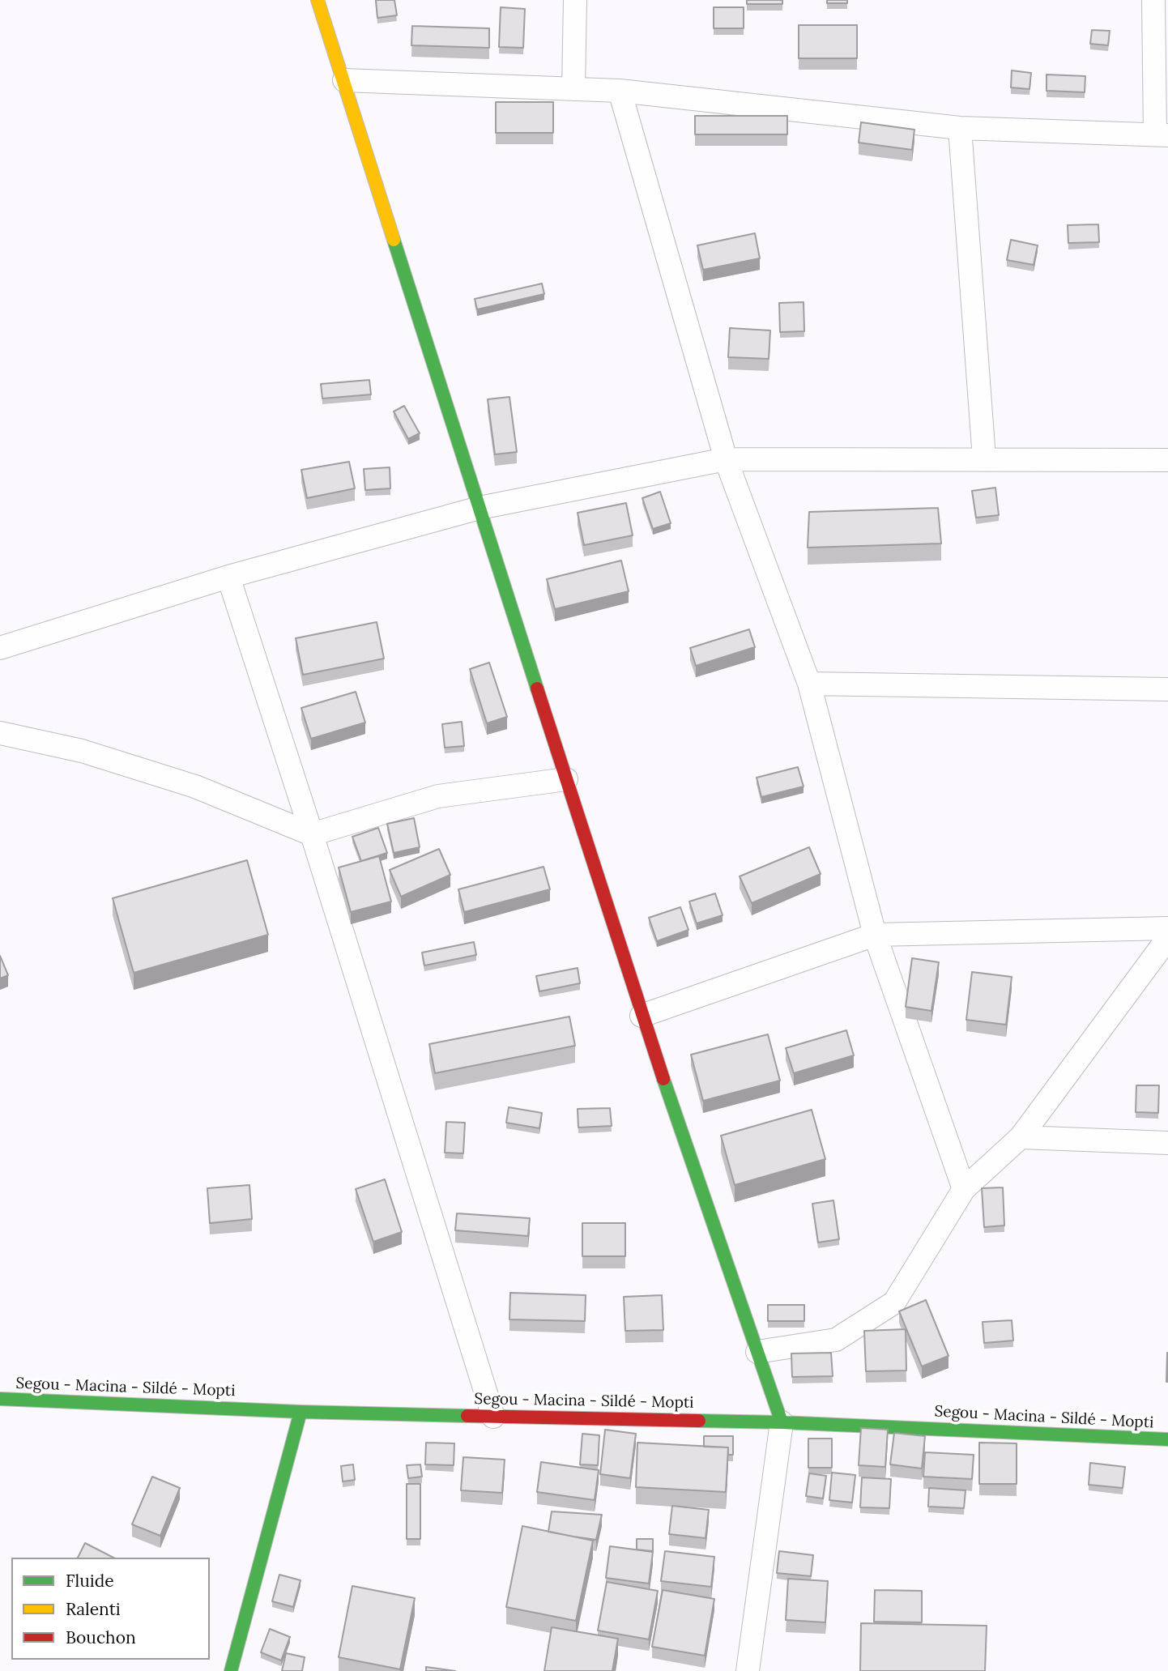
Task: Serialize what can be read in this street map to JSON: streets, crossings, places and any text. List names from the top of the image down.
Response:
{
  "streets": {
    "main road": ["Segou - Macina - Sildé - Mopti"]
  },
  "legend": ["Fluide", "Ralenti", "Bouchon"]
}
